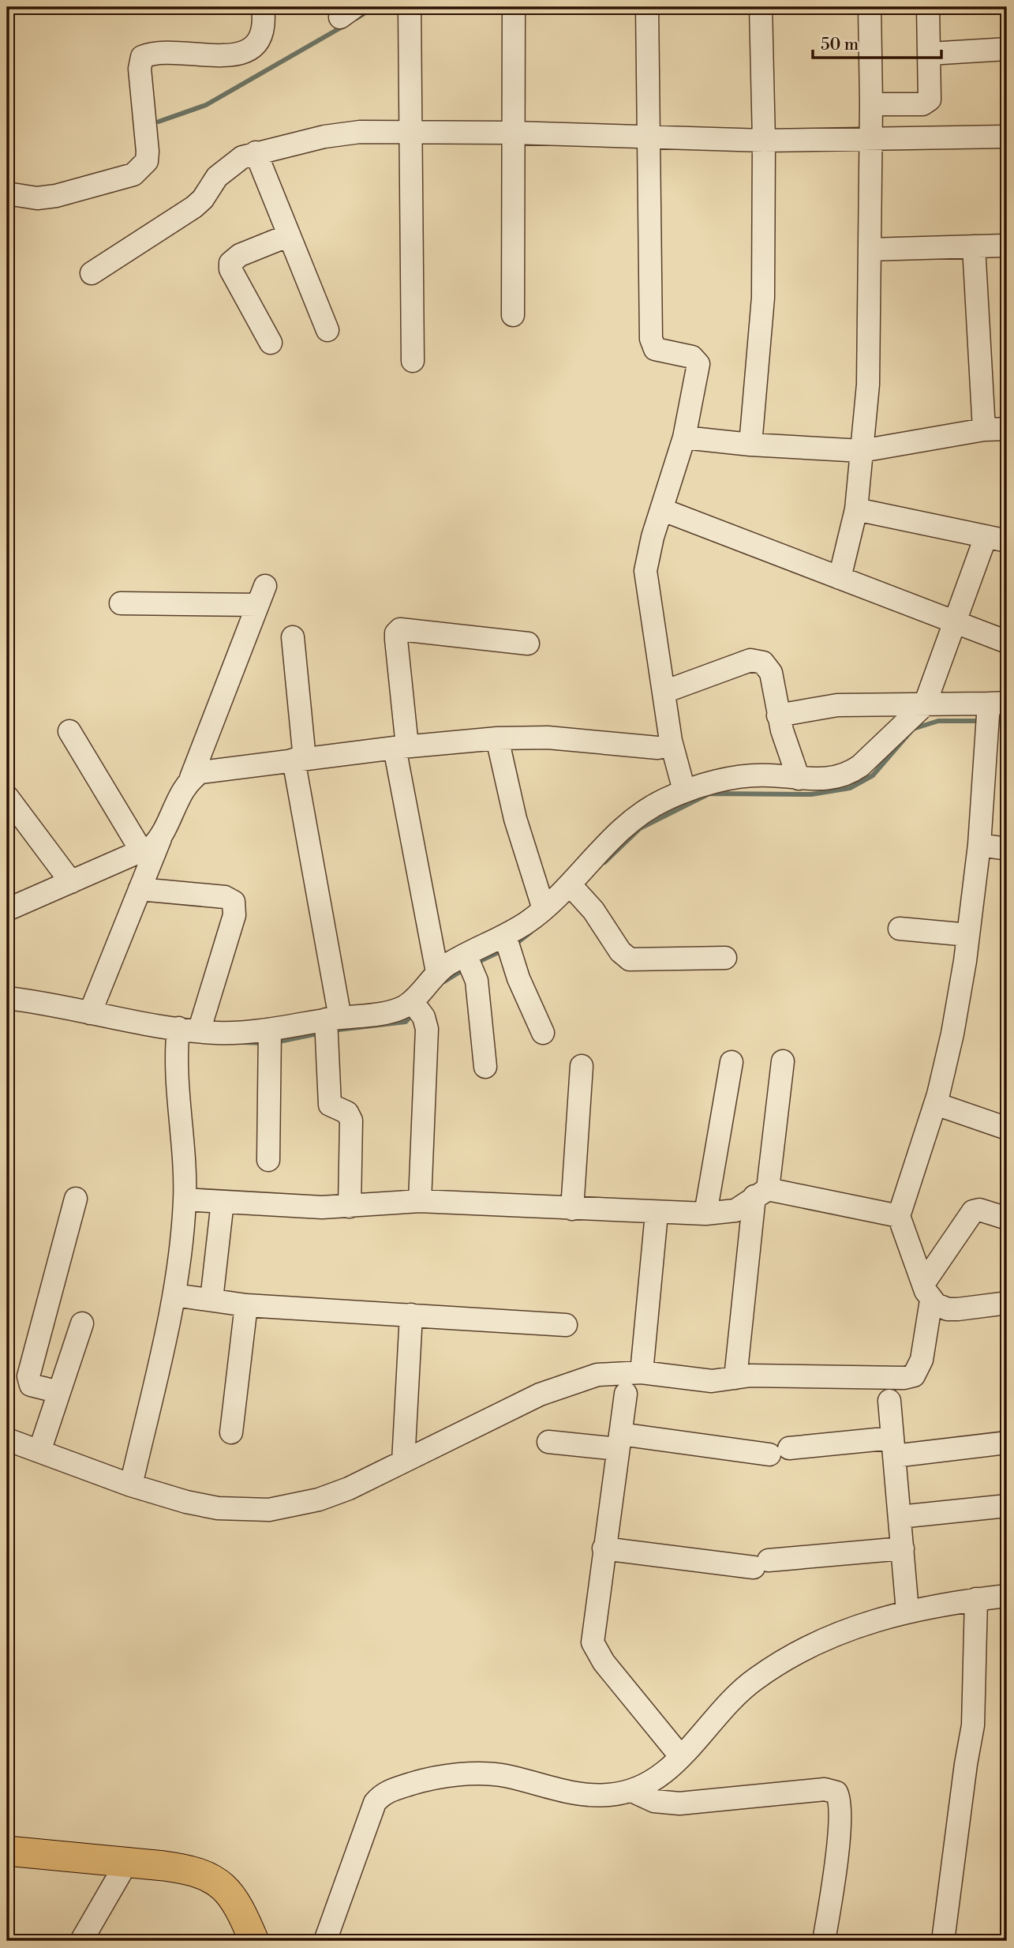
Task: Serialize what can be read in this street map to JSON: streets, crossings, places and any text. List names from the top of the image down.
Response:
{
  "scale_bar": "50 m"
}
